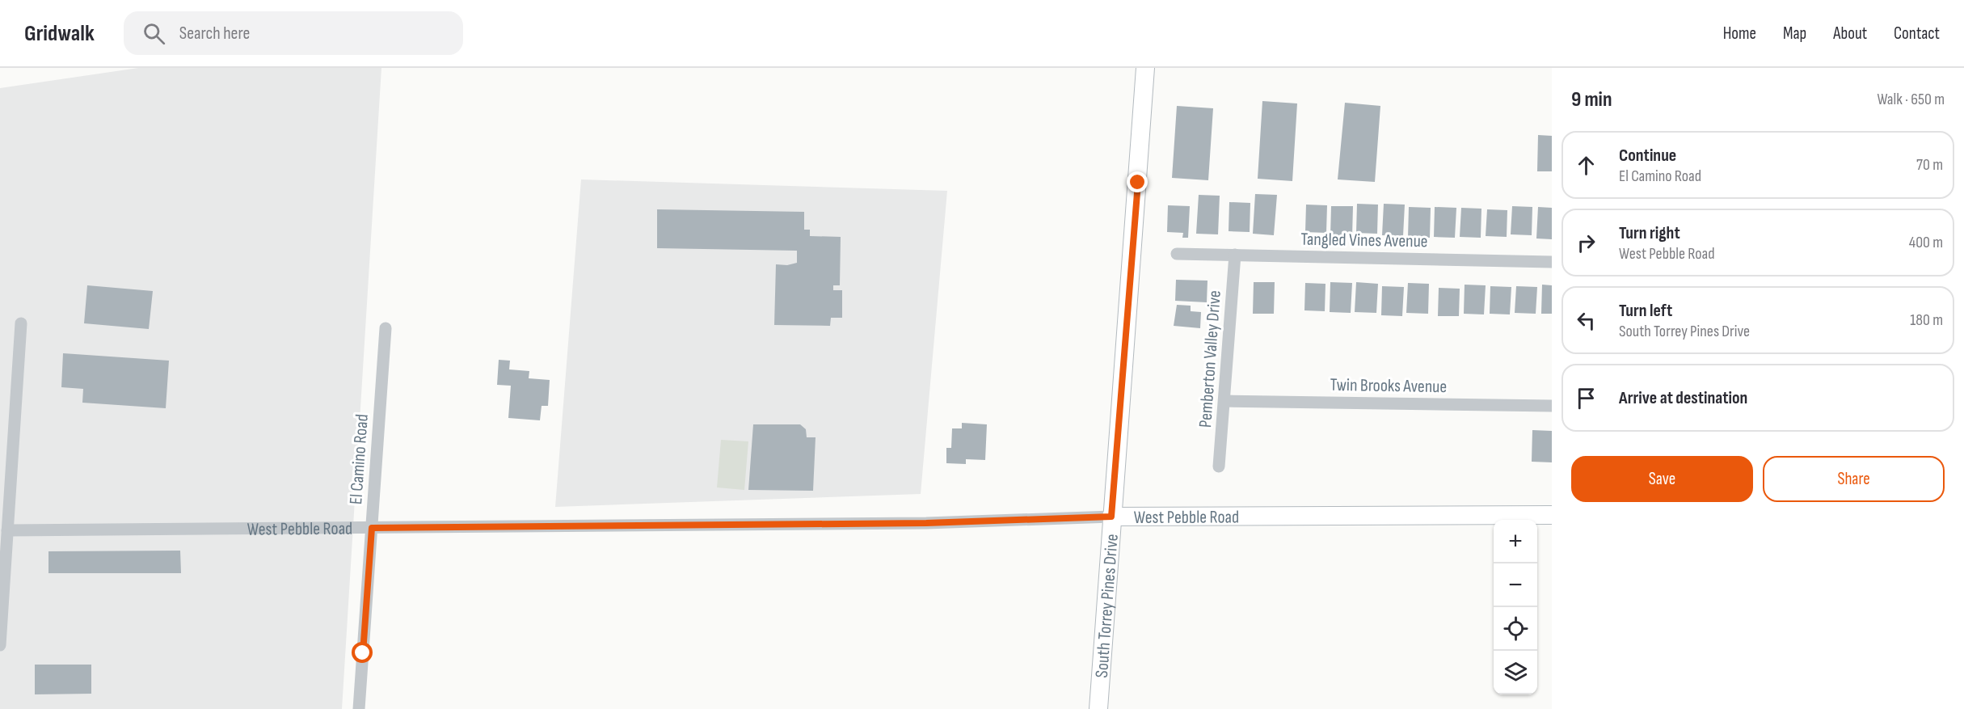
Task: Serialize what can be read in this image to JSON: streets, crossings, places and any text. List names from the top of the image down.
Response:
{
  "streets": {
    "street": [
      "Tangled Vines Avenue",
      "Pemberton Valley Drive",
      "Twin Brooks Avenue",
      "El Camino Road",
      "West Pebble Road",
      "South Torrey Pines Drive"
    ]
  },
  "crossings": [
    ["Tangled Vines Avenue", "Pemberton Valley Drive"],
    ["Pemberton Valley Drive", "Twin Brooks Avenue"],
    ["El Camino Road", "West Pebble Road"],
    ["West Pebble Road", "South Torrey Pines Drive"]
  ],
  "page": {
    "header": "Gridwalk",
    "search": "Search here",
    "nav": [
      "Home",
      "Map",
      "About",
      "Contact"
    ],
    "heading": ["9 min", "Walk · 650 m"],
    "list": [
      ["Continue", "El Camino Road", "70 m"],
      ["Turn right", "West Pebble Road", "400 m"],
      ["Turn left", "South Torrey Pines Drive", "180 m"],
      "Arrive at destination"
    ],
    "buttons": ["Save", "Share"],
    "map_buttons": ["+", "−"]
  }
}
